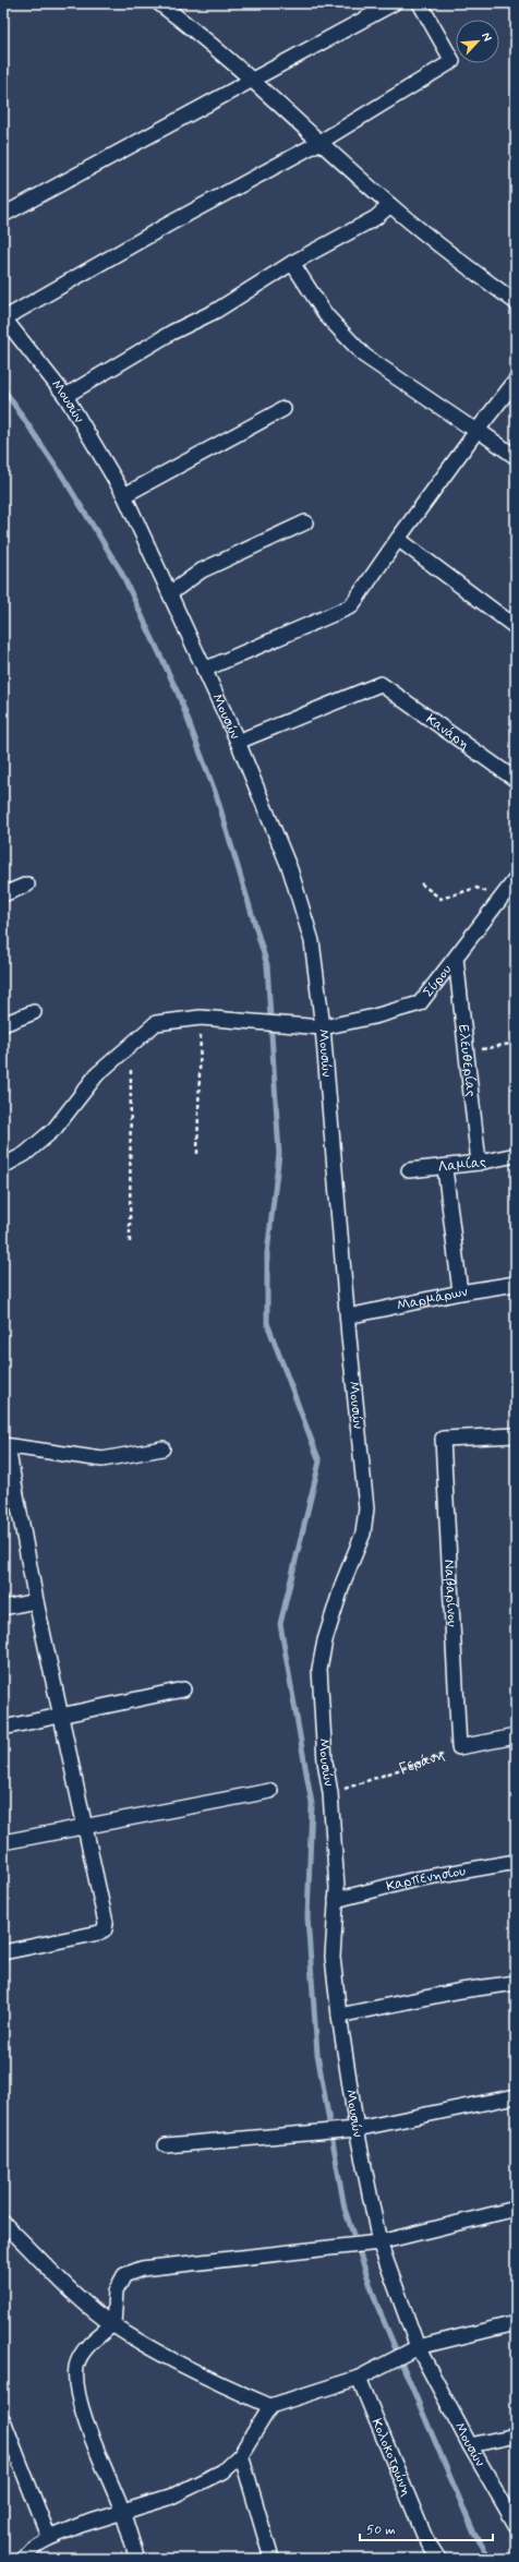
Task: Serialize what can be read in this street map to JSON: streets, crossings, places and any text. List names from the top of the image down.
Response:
{
  "streets": {
    "street": [
      "Μουσών",
      "Κανάρη",
      "Σύρου",
      "Ελευθερίας",
      "Λαμίας",
      "Μαρμάρων",
      "Ναβαρίνου",
      "Γεράνη",
      "Καρπενησίου",
      "Κολοκοτρώνη"
    ]
  },
  "crossings": [
    ["Μουσών", "Κανάρη"],
    ["Μουσών", "Σύρου"],
    ["Μουσών", "Μαρμάρων"],
    ["Μουσών", "Γεράνη"],
    ["Μουσών", "Καρπενησίου"],
    ["Σύρου", "Ελευθερίας"],
    ["Ελευθερίας", "Λαμίας"],
    ["Ναβαρίνου", "Γεράνη"]
  ],
  "scale_bar": "50 m",
  "north": "top right"
}
